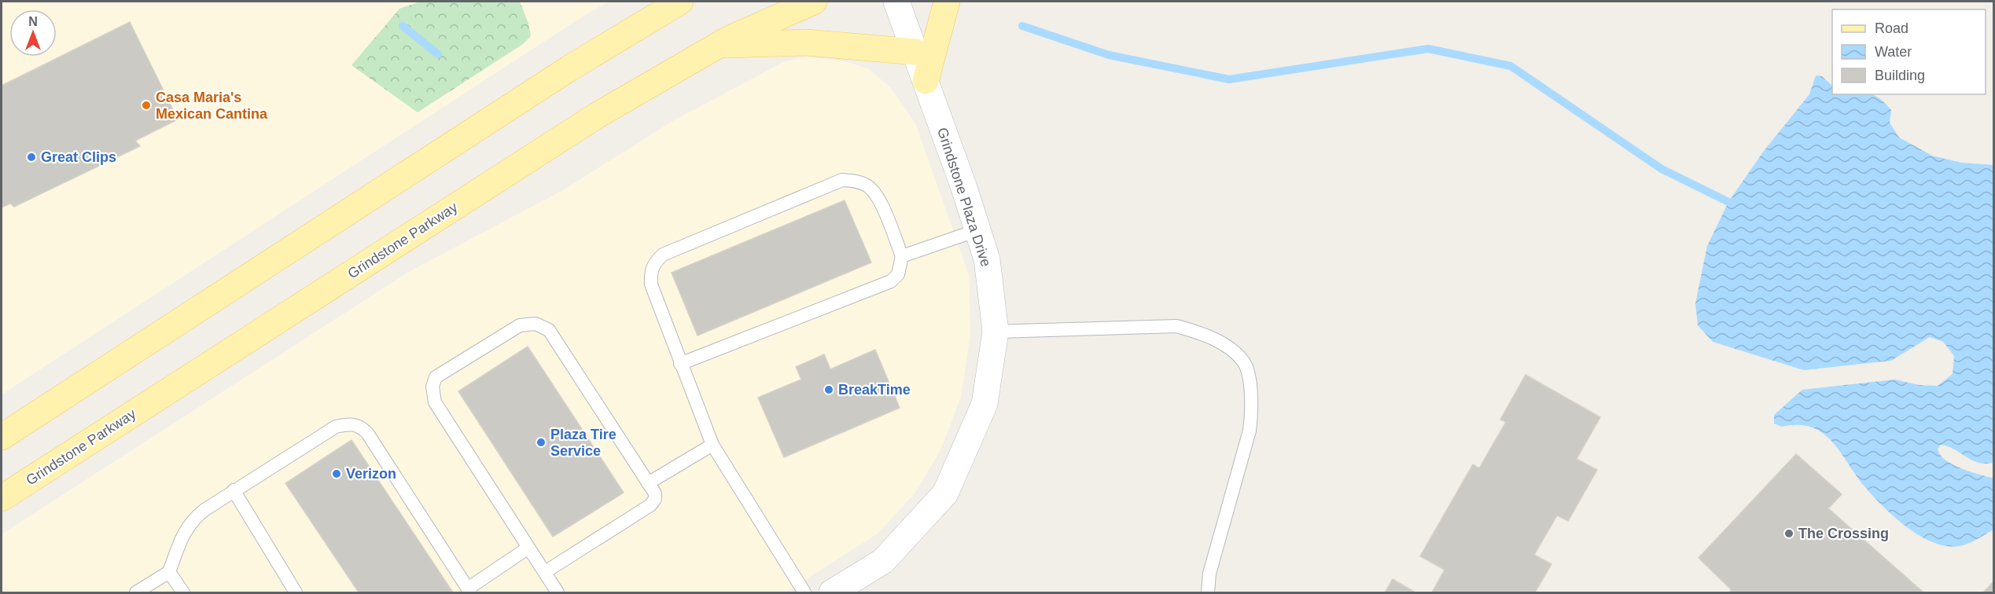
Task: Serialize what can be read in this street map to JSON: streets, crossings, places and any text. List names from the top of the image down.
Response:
{
  "streets": {
    "main road": ["Grindstone Parkway"],
    "street": ["Grindstone Plaza Drive"]
  },
  "places": [
    "Casa Maria's Mexican Cantina",
    "Great Clips",
    "BreakTime",
    "Plaza Tire Service",
    "Verizon",
    "The Crossing"
  ],
  "legend": ["Road", "Water", "Building"],
  "north": "top"
}
